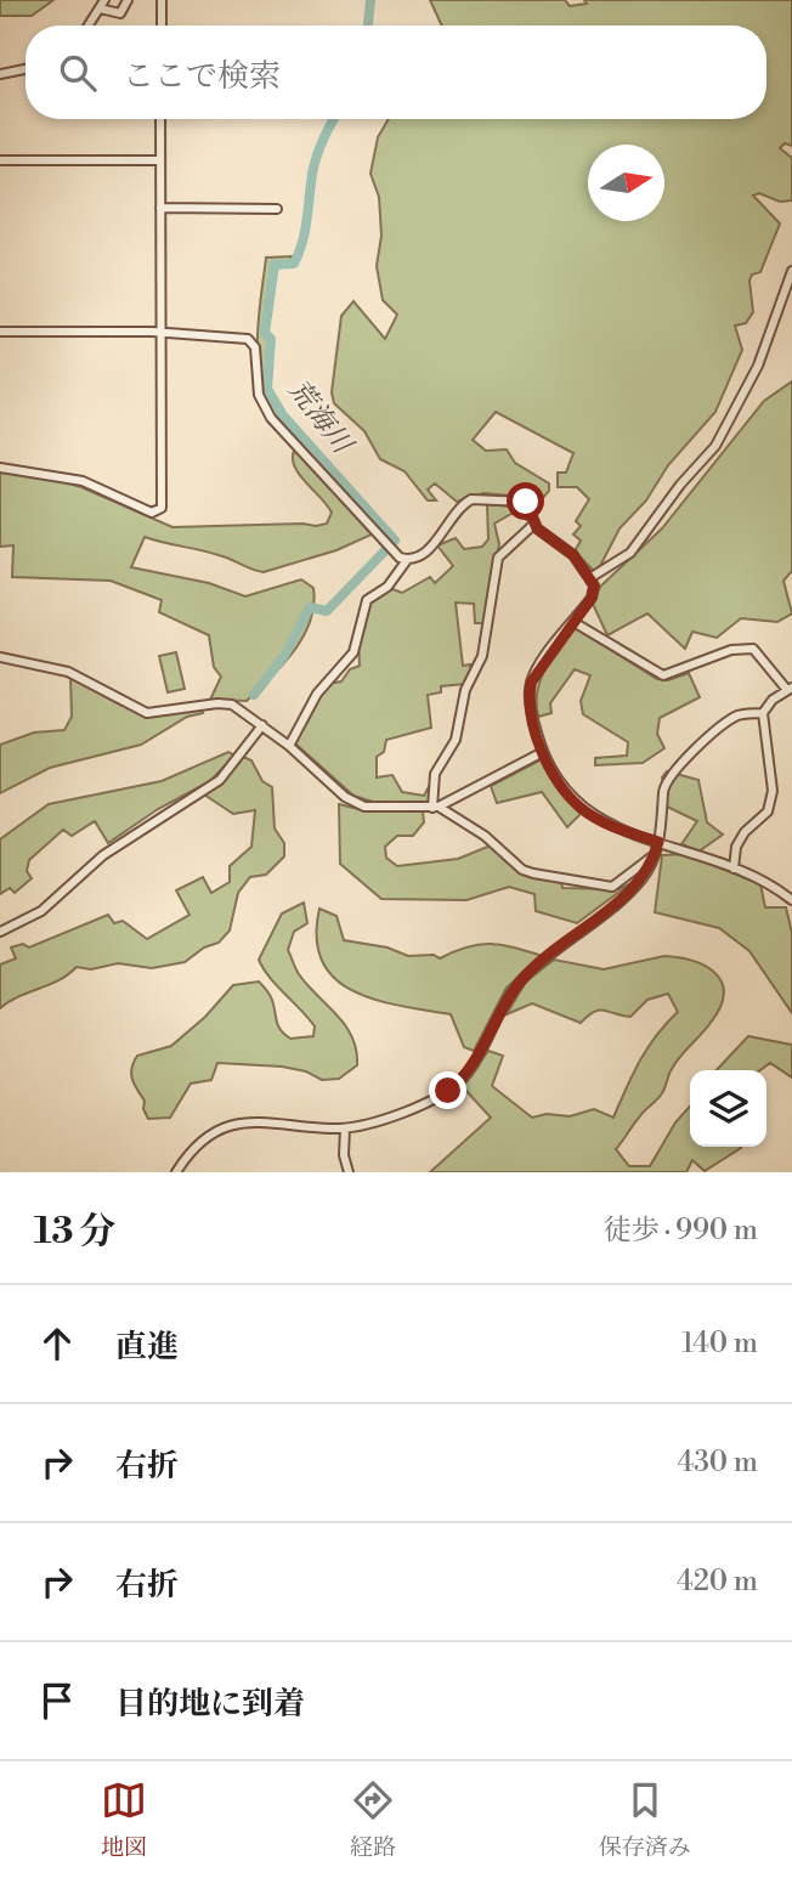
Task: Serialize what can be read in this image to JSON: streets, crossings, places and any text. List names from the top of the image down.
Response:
{
  "water": ["荒海川"],
  "north": "right",
  "page": {
    "search": "ここで検索",
    "heading": ["13 分", "徒歩 · 990 m"],
    "list": [
      ["直進", "140 m"],
      ["右折", "430 m"],
      ["右折", "420 m"],
      "目的地に到着"
    ],
    "nav": ["地図", "経路", "保存済み"]
  }
}
